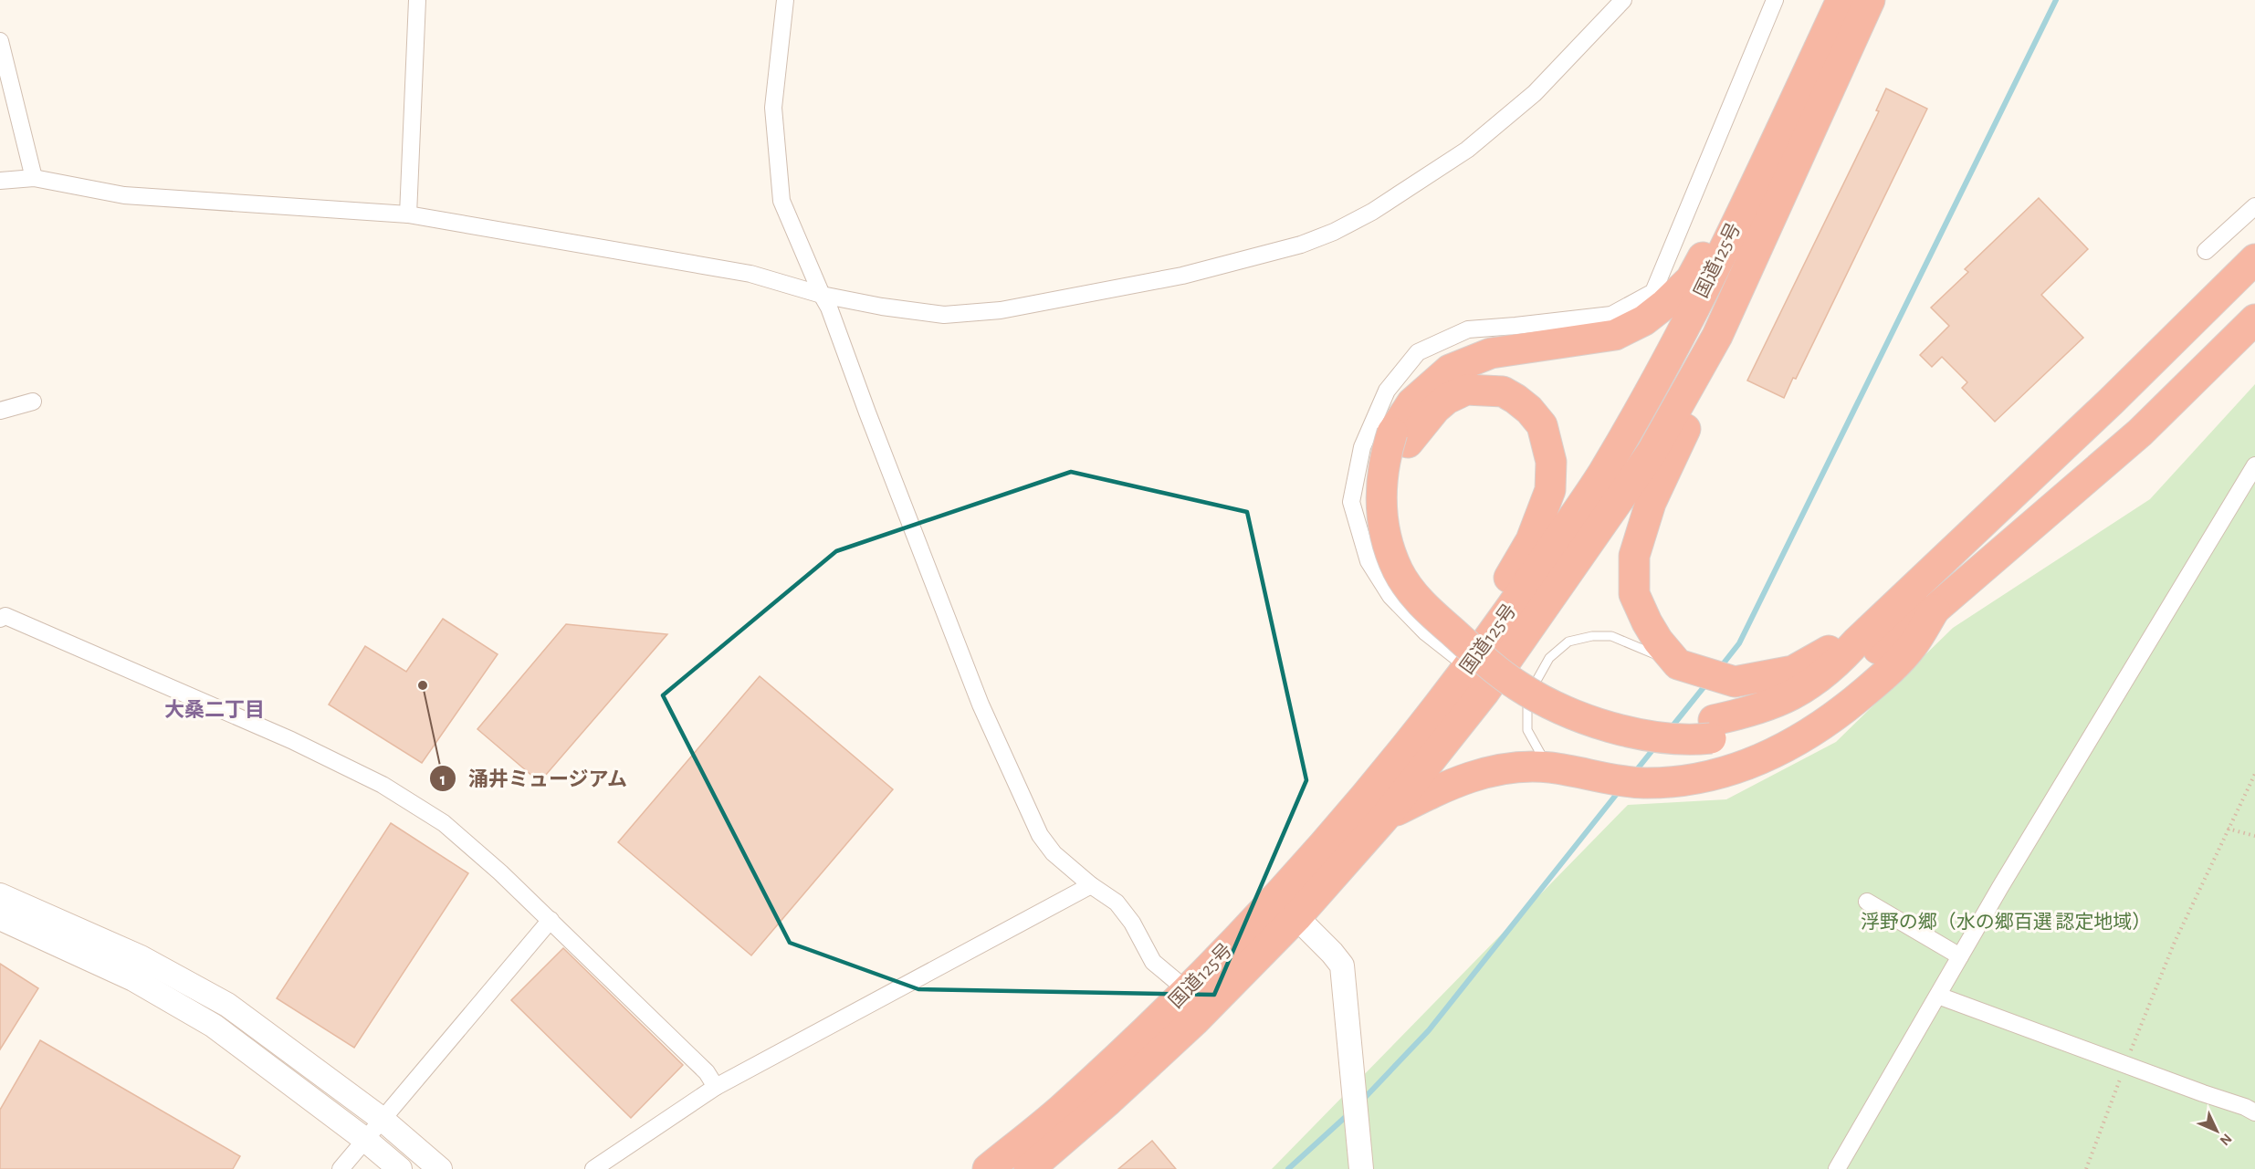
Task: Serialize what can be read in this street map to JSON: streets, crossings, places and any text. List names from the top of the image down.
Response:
{
  "streets": {
    "highway": ["国道125号"]
  },
  "districts": ["大桑二丁目"],
  "parks": ["浮野の郷（水の郷百選 認定地域）"],
  "places": ["涌井ミュージアム"],
  "north": "bottom right"
}
